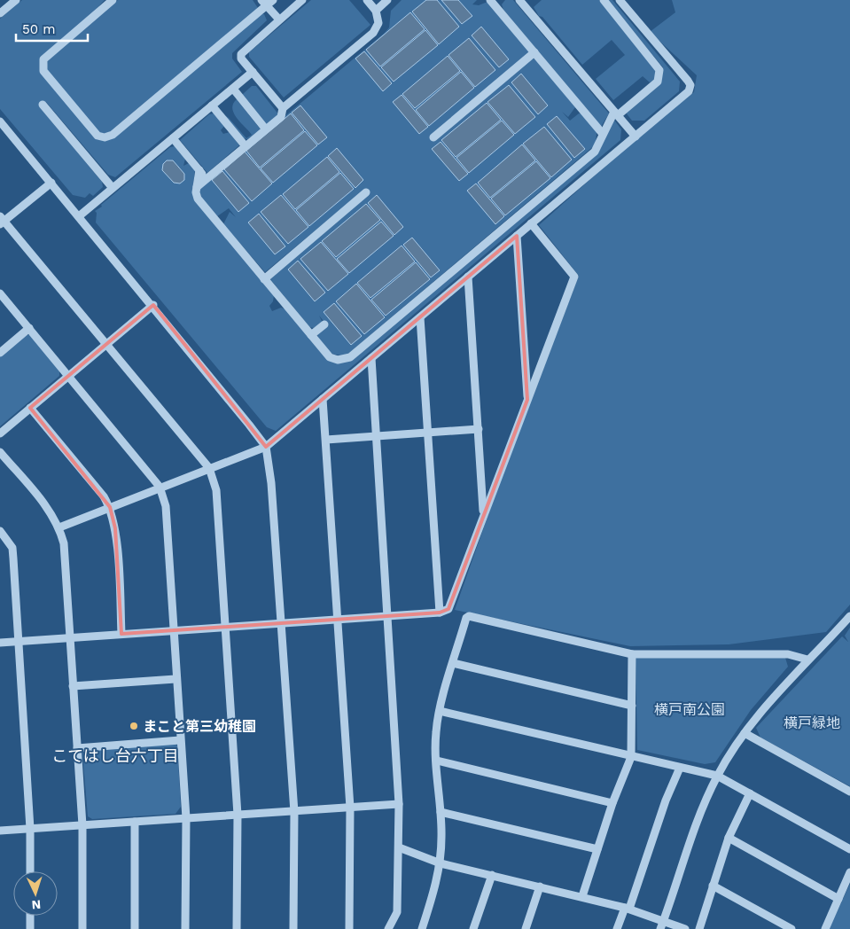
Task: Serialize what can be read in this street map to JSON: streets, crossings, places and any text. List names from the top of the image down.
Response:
{
  "districts": ["こてはし台六丁目"],
  "parks": ["横戸南公園", "横戸緑地"],
  "places": ["まこと第三幼稚園"],
  "scale_bar": "50 m",
  "north": "bottom"
}
